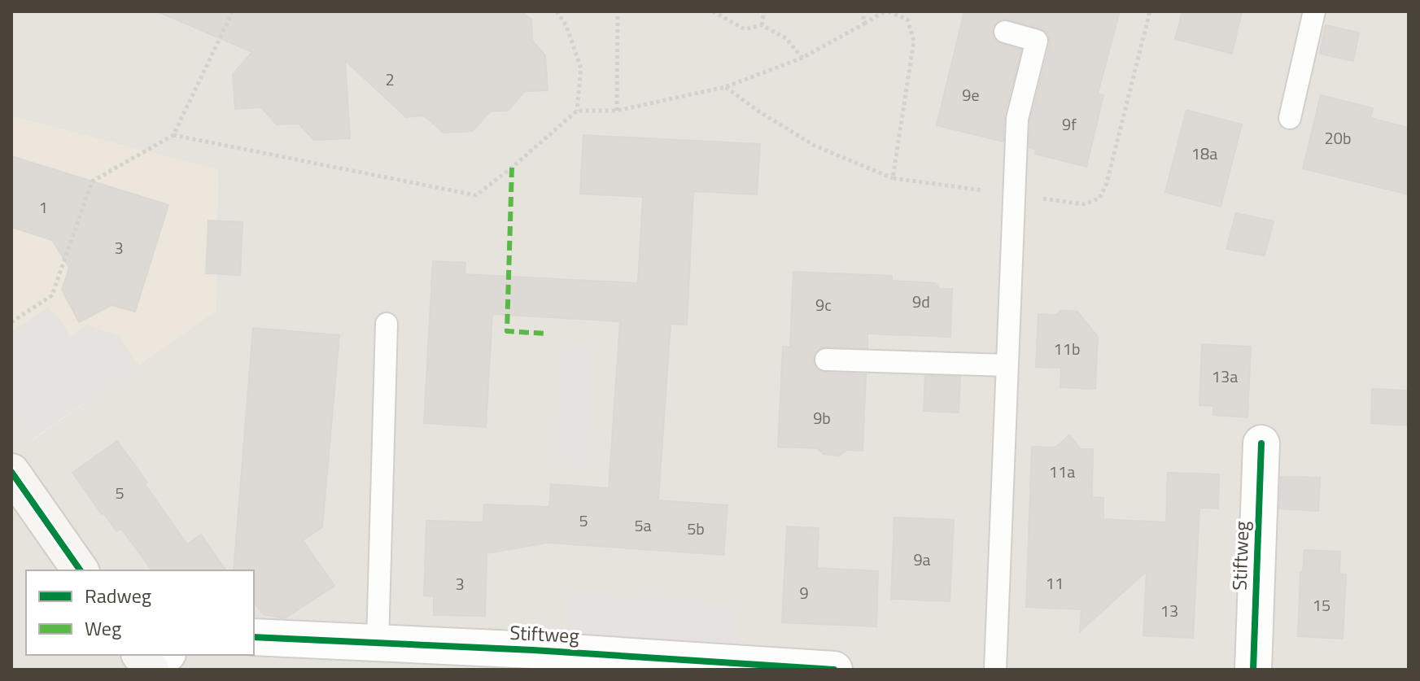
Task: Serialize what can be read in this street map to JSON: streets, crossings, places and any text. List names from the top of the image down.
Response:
{
  "streets": {
    "street": ["Stiftweg"]
  },
  "house_numbers": [
    "2",
    "9e",
    "9f",
    "20b",
    "18a",
    "1",
    "3",
    "9d",
    "9c",
    "11b",
    "13a",
    "9b",
    "11a",
    "5",
    "5",
    "5a",
    "5b",
    "9a",
    "11",
    "3",
    "9",
    "15",
    "13"
  ],
  "legend": ["Radweg", "Weg"]
}
